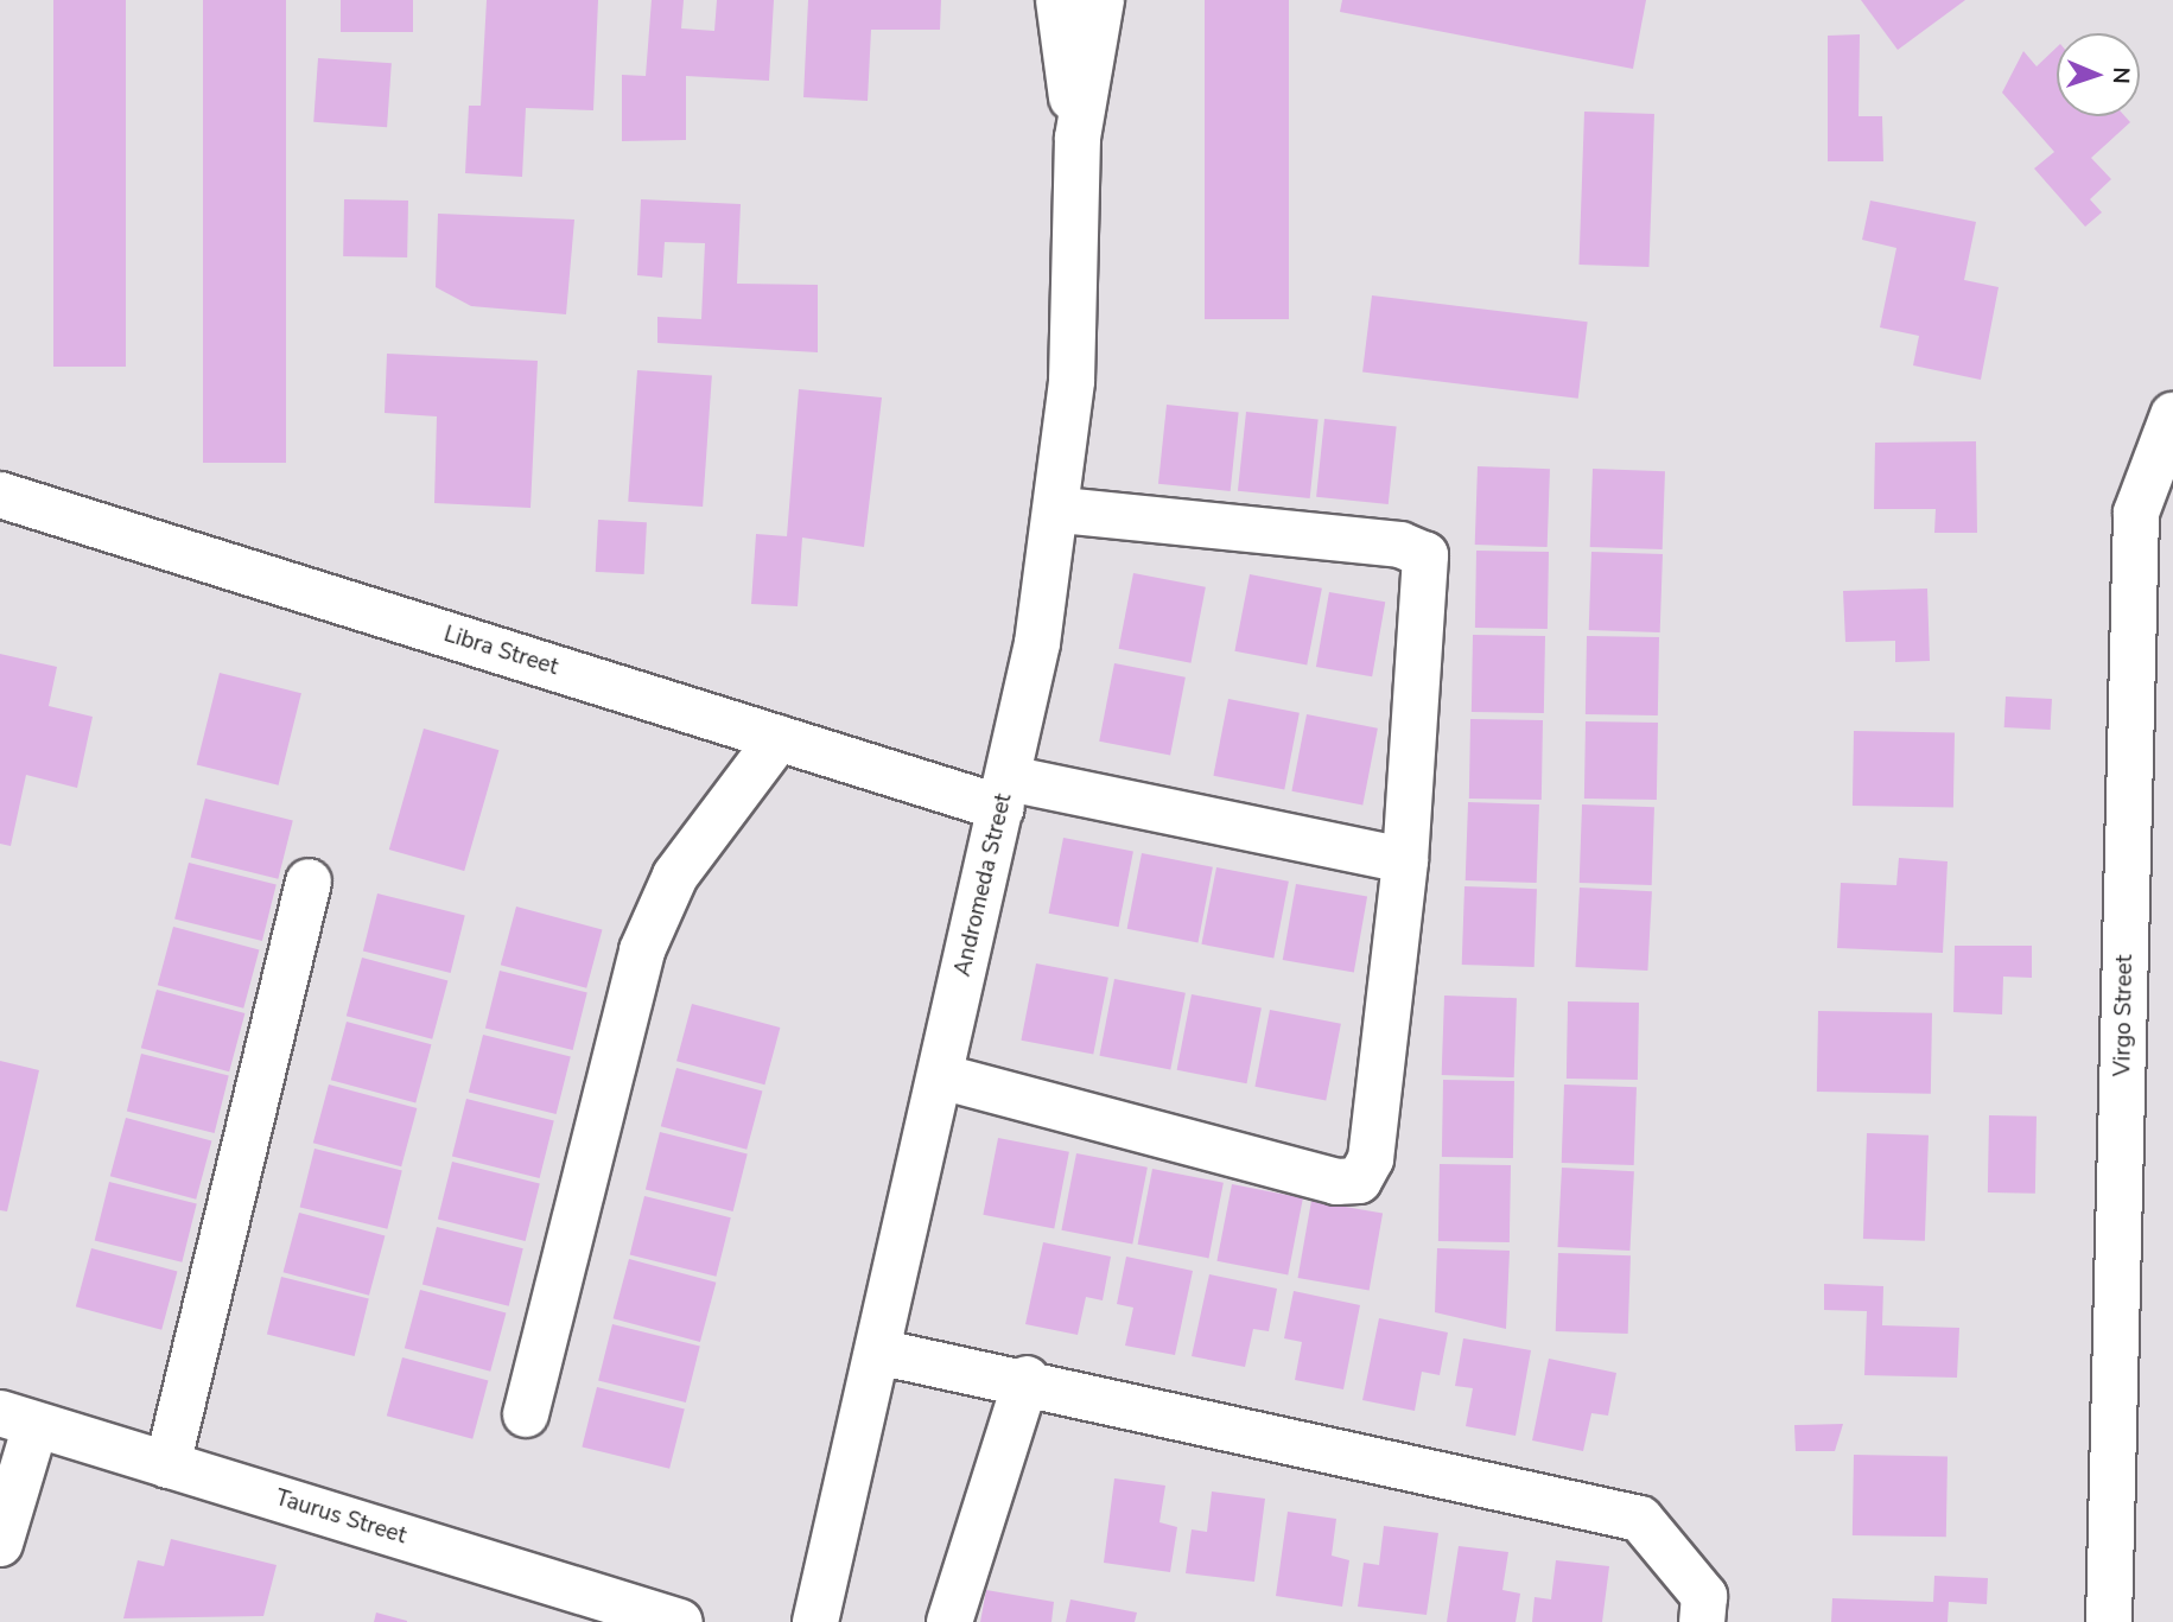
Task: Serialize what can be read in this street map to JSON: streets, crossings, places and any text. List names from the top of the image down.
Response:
{
  "streets": {
    "street": [
      "Libra Street",
      "Andromeda Street",
      "Virgo Street",
      "Taurus Street"
    ]
  },
  "crossings": [
    ["Libra Street", "Andromeda Street"]
  ],
  "north": "right"
}
